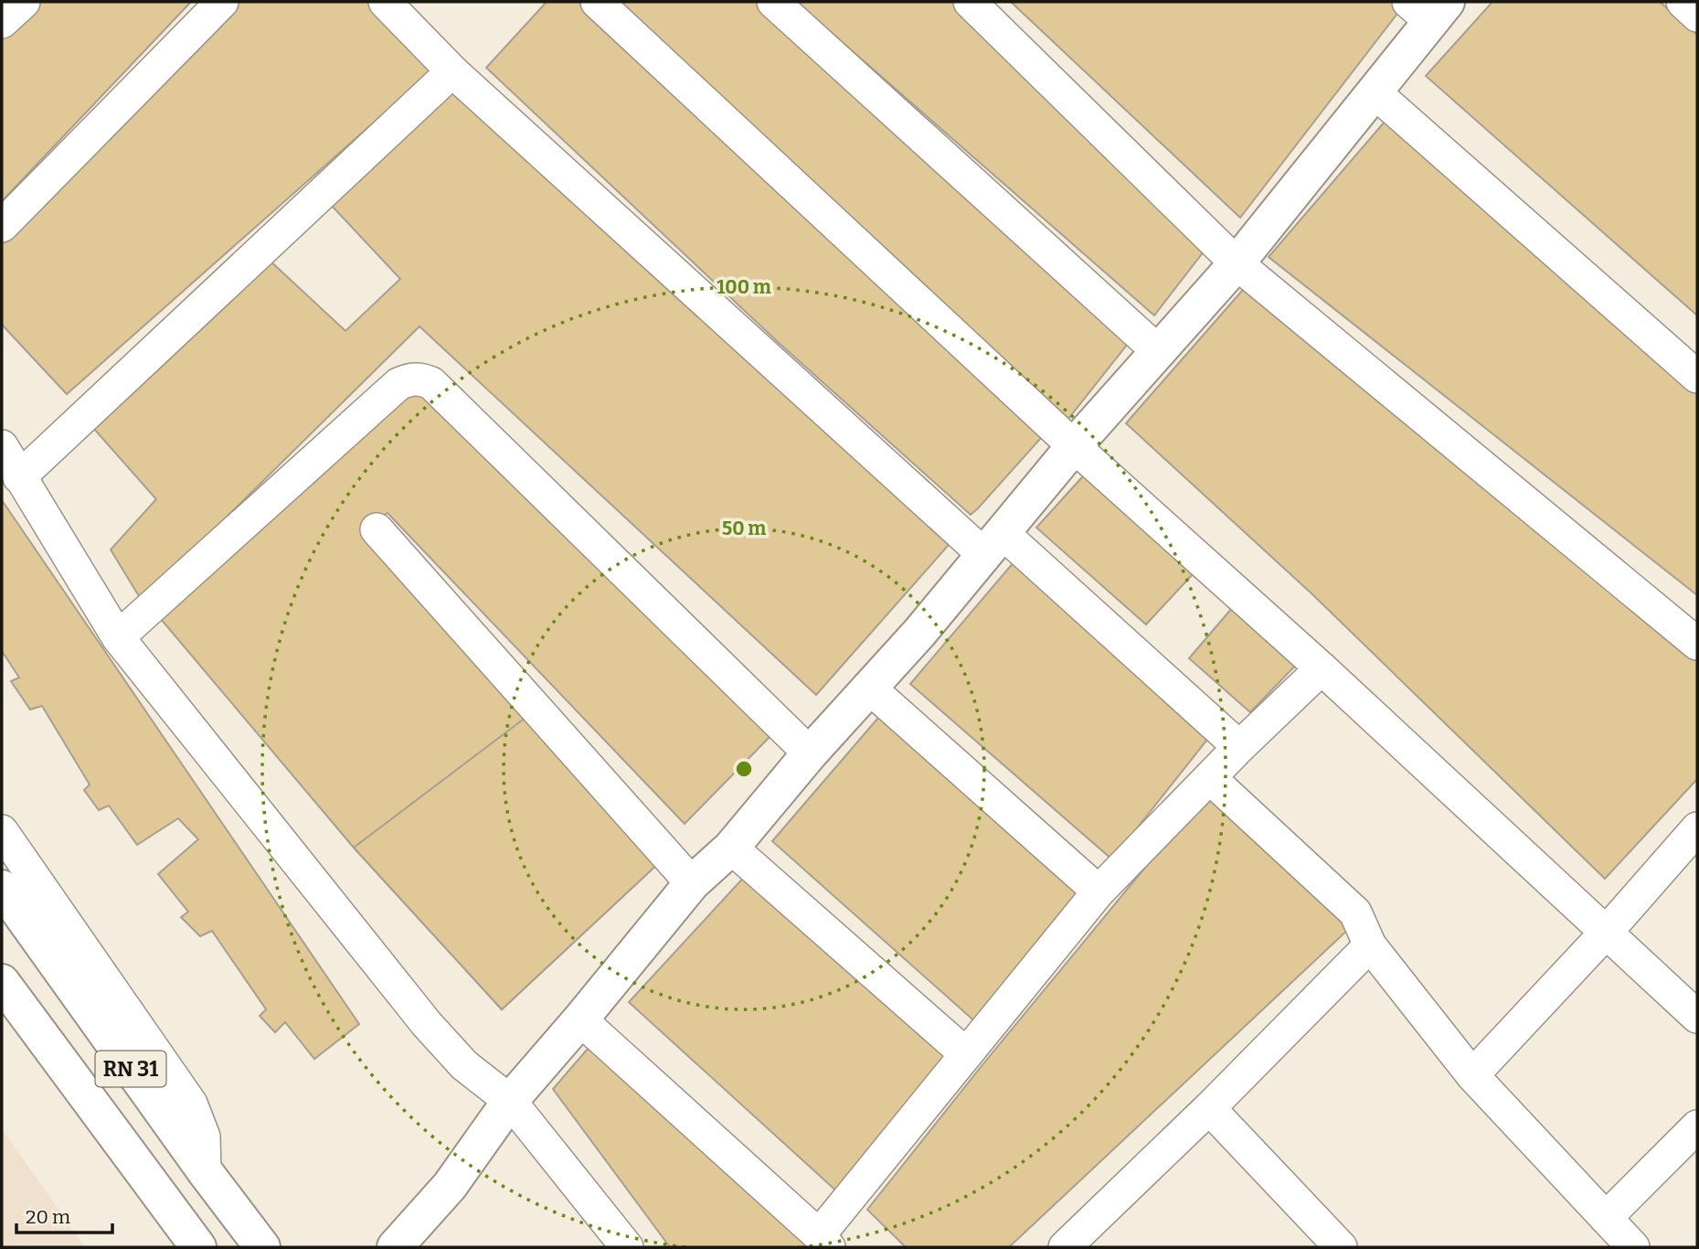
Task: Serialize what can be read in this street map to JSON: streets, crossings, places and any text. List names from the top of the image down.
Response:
{
  "streets": {
    "street": ["RN 31"]
  },
  "scale_bar": "20 m",
  "rings": ["100 m", "50 m"]
}
